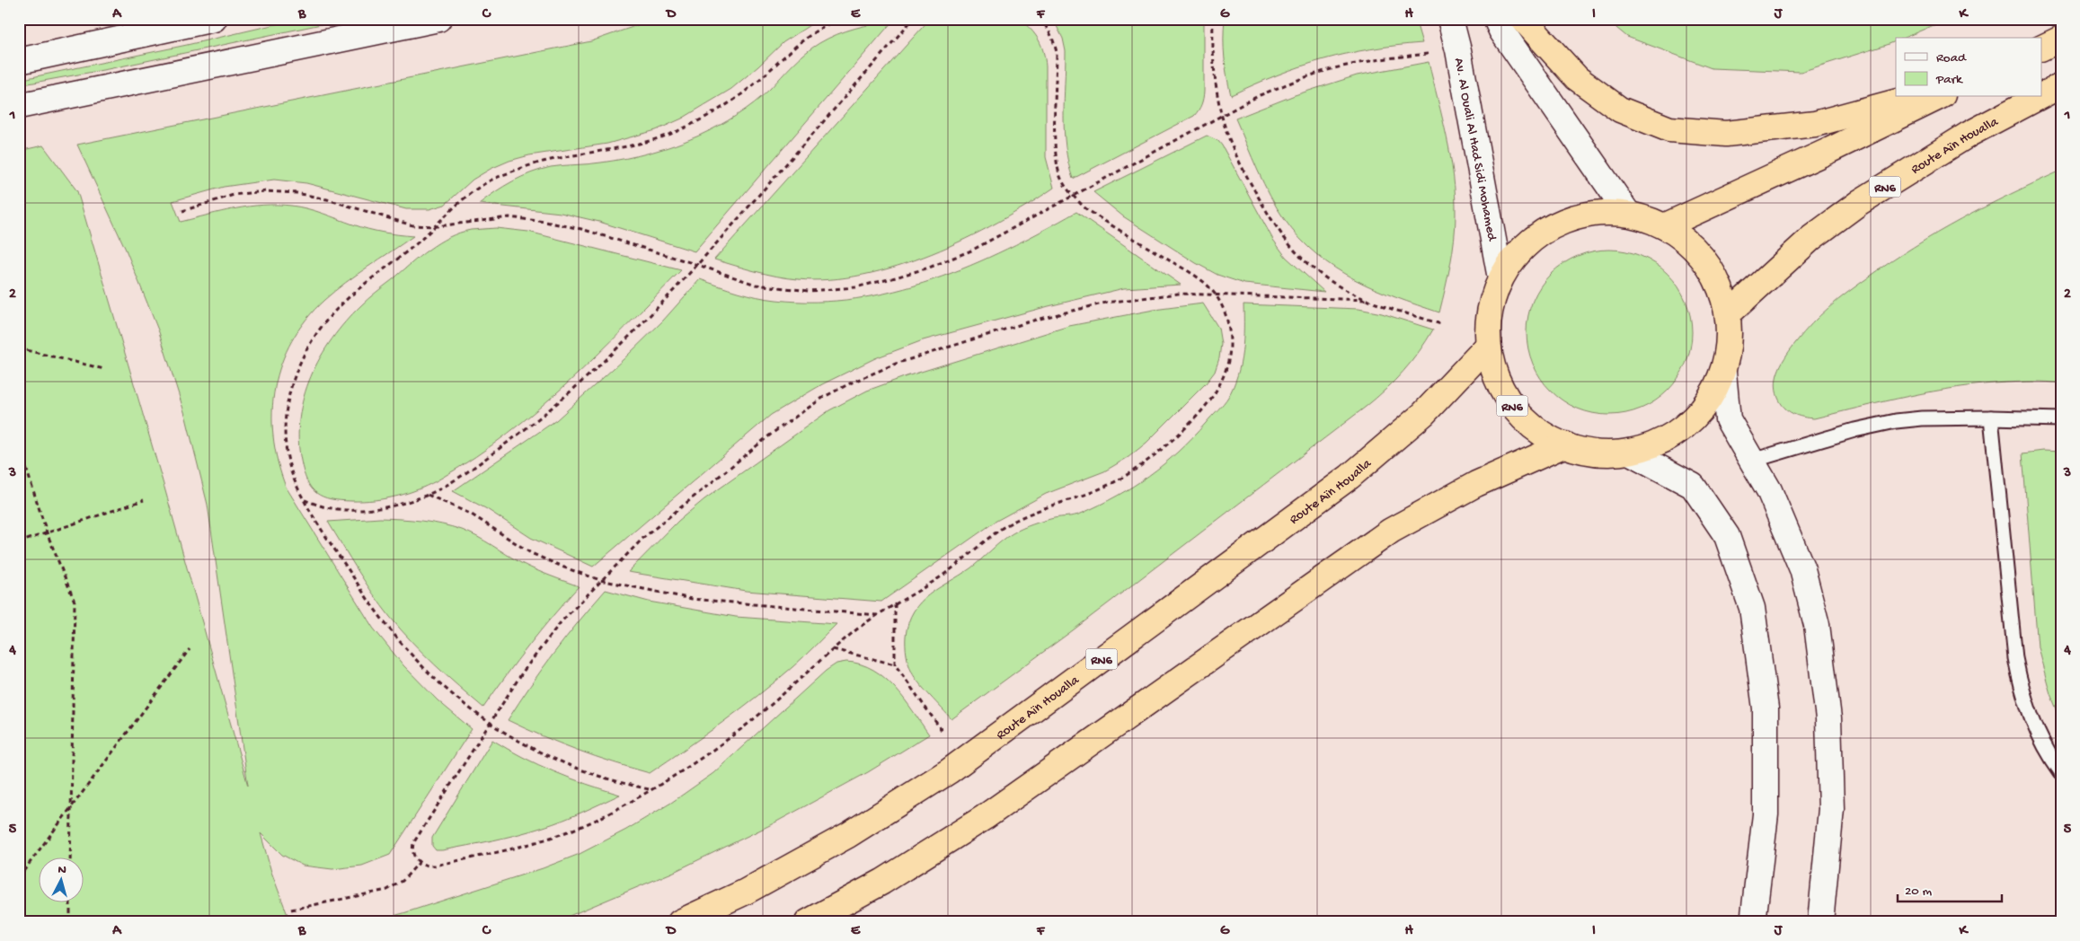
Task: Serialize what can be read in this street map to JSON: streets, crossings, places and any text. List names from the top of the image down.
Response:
{
  "streets": {
    "highway": ["Route Aïn Houalla", "RN6"],
    "street": ["Av. Al Ouali Al Had Sidi Mohamed"]
  },
  "crossings": [
    ["Route Aïn Houalla", "RN6"],
    ["Av. Al Ouali Al Had Sidi Mohamed", "RN6"]
  ],
  "legend": ["Road", "Park"],
  "scale_bar": "20 m",
  "north": "top",
  "grid": {
    "columns": [
      "A",
      "B",
      "C",
      "D",
      "E",
      "F",
      "G",
      "H",
      "I",
      "J",
      "K"
    ],
    "rows": [
      "1",
      "2",
      "3",
      "4",
      "5"
    ]
  }
}
